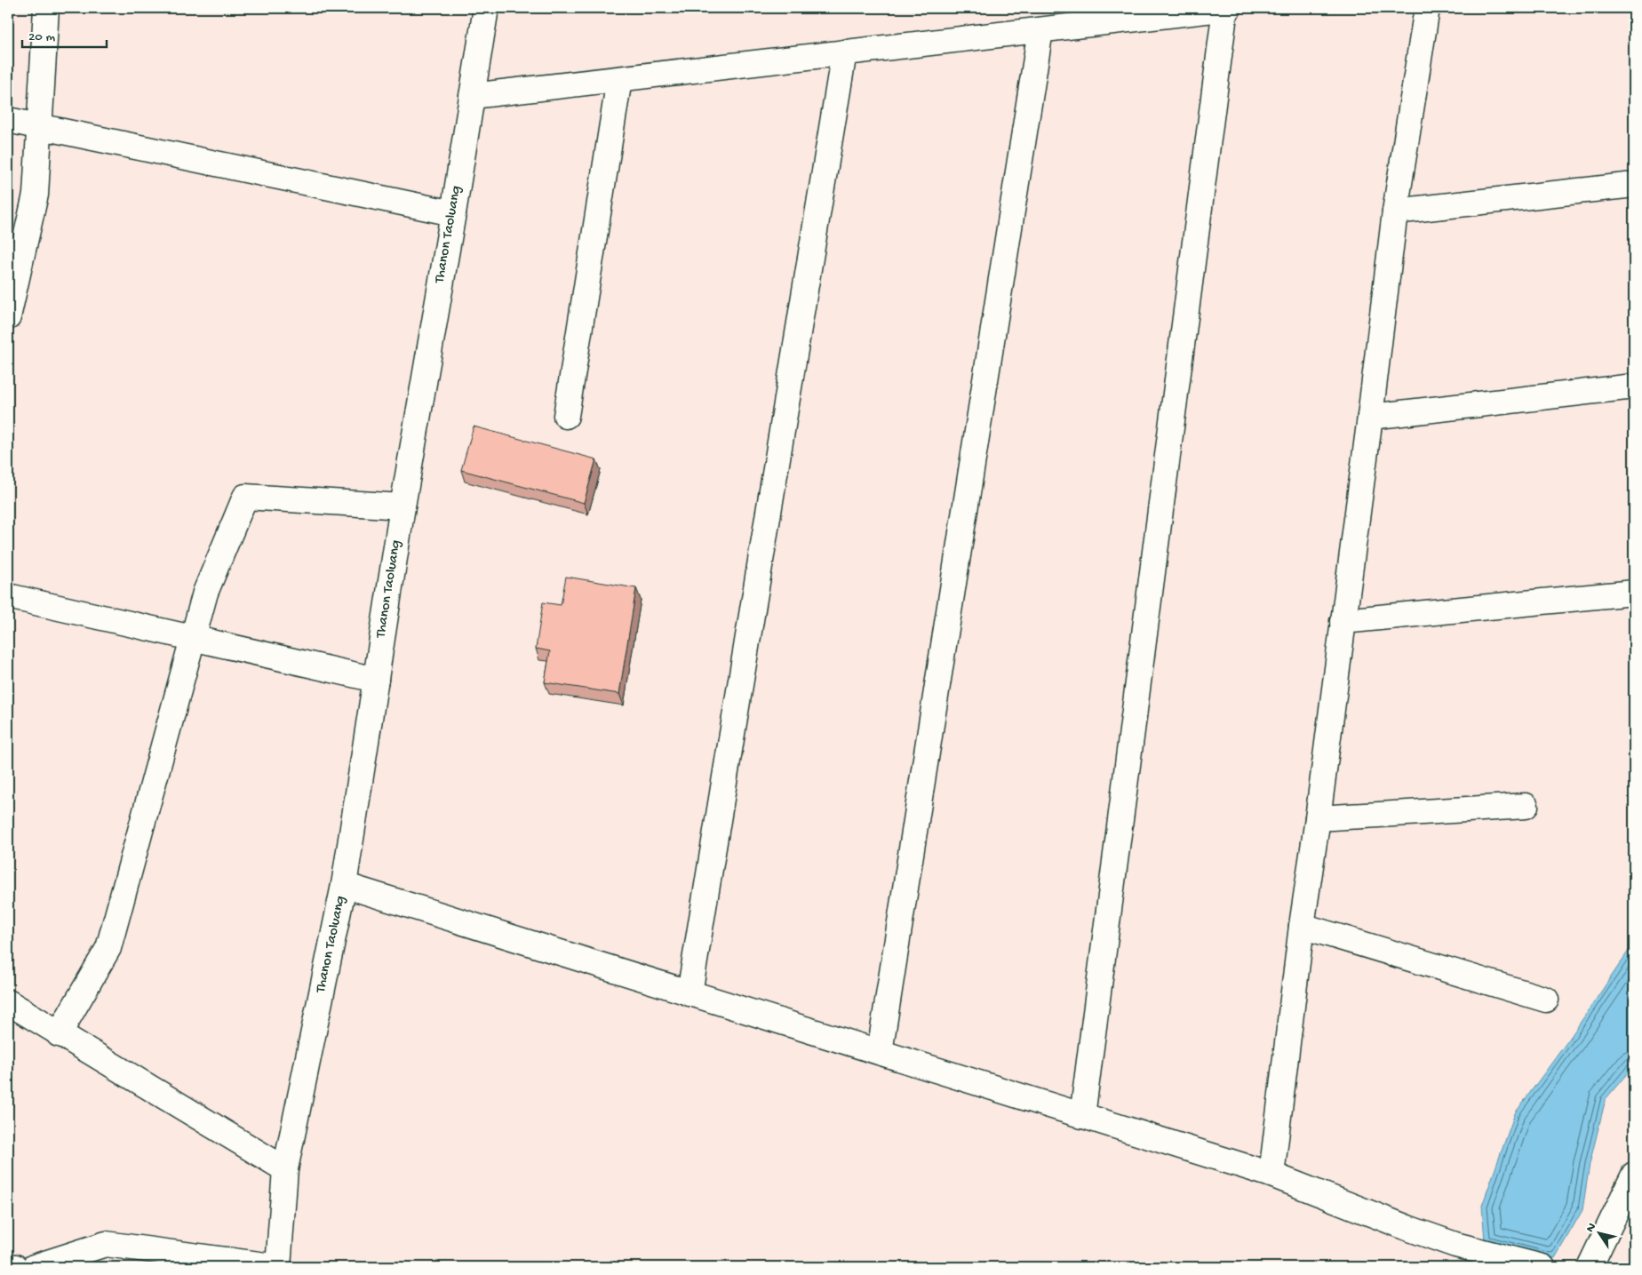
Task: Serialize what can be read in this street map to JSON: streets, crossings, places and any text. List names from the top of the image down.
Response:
{
  "streets": {
    "street": ["Thanon Taoluang"]
  },
  "scale_bar": "20 m",
  "north": "top left"
}
